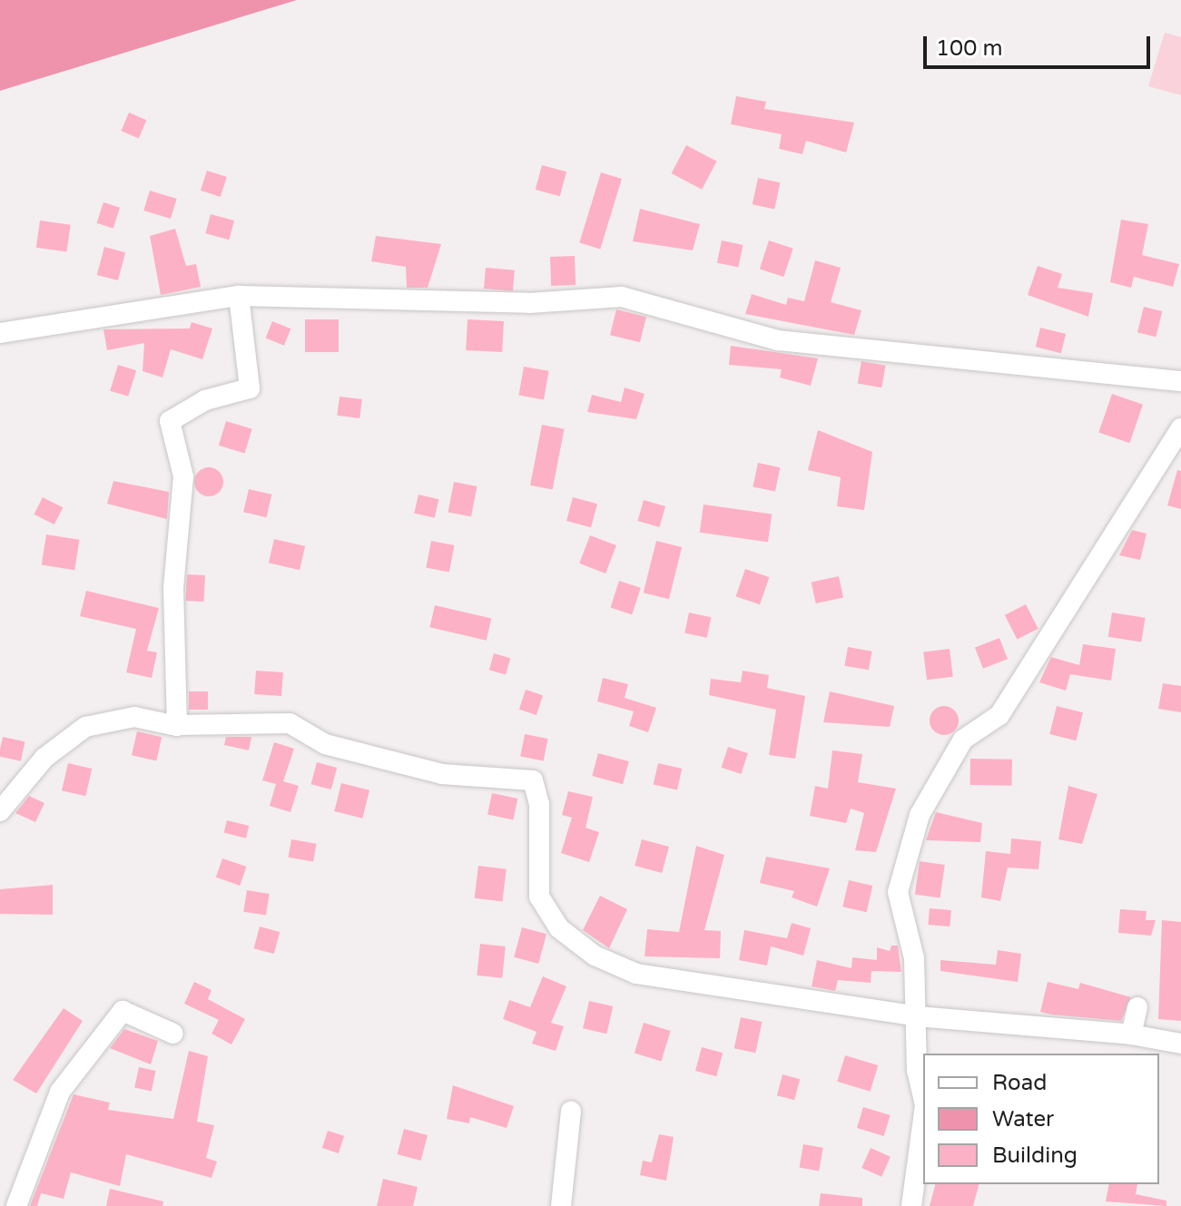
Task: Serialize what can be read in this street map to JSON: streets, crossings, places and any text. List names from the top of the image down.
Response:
{
  "legend": ["Road", "Water", "Building"],
  "scale_bar": "100 m"
}
